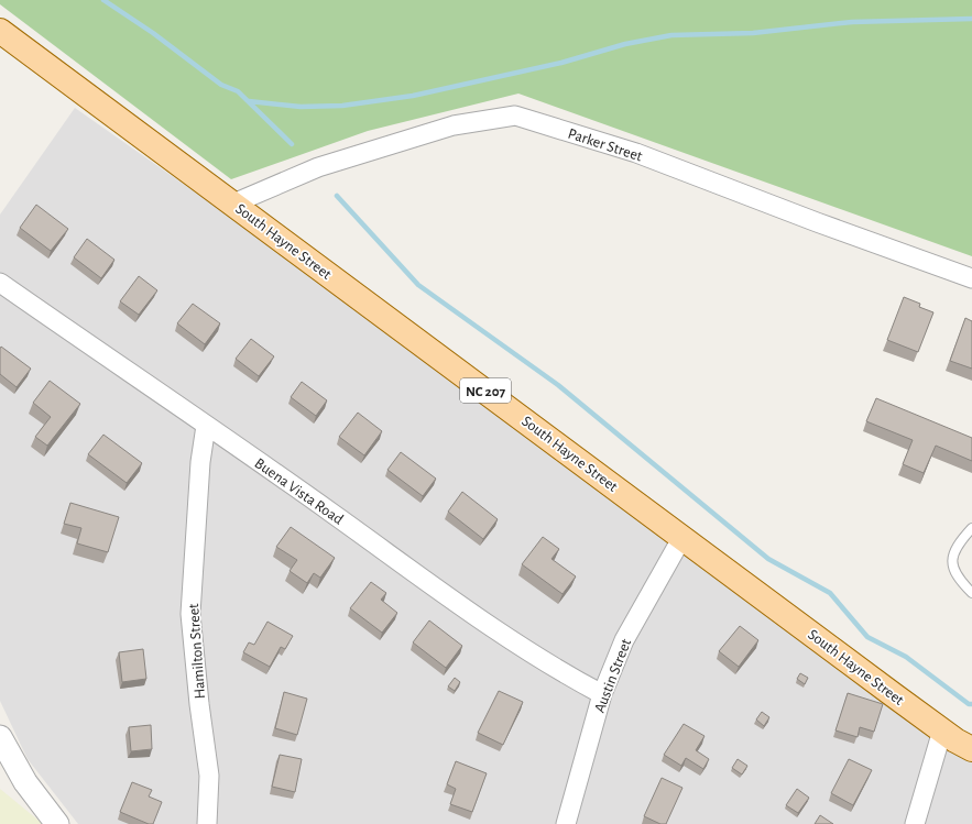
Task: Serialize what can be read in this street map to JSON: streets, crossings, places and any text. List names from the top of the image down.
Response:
{
  "streets": {
    "main road": ["South Hayne Street", "NC 207"],
    "street": [
      "Parker Street",
      "Buena Vista Road",
      "Hamilton Street",
      "Austin Street"
    ]
  },
  "crossings": [
    ["Parker Street", "South Hayne Street"],
    ["South Hayne Street", "Austin Street"],
    ["Buena Vista Road", "Hamilton Street"],
    ["Buena Vista Road", "Austin Street"]
  ]
}
